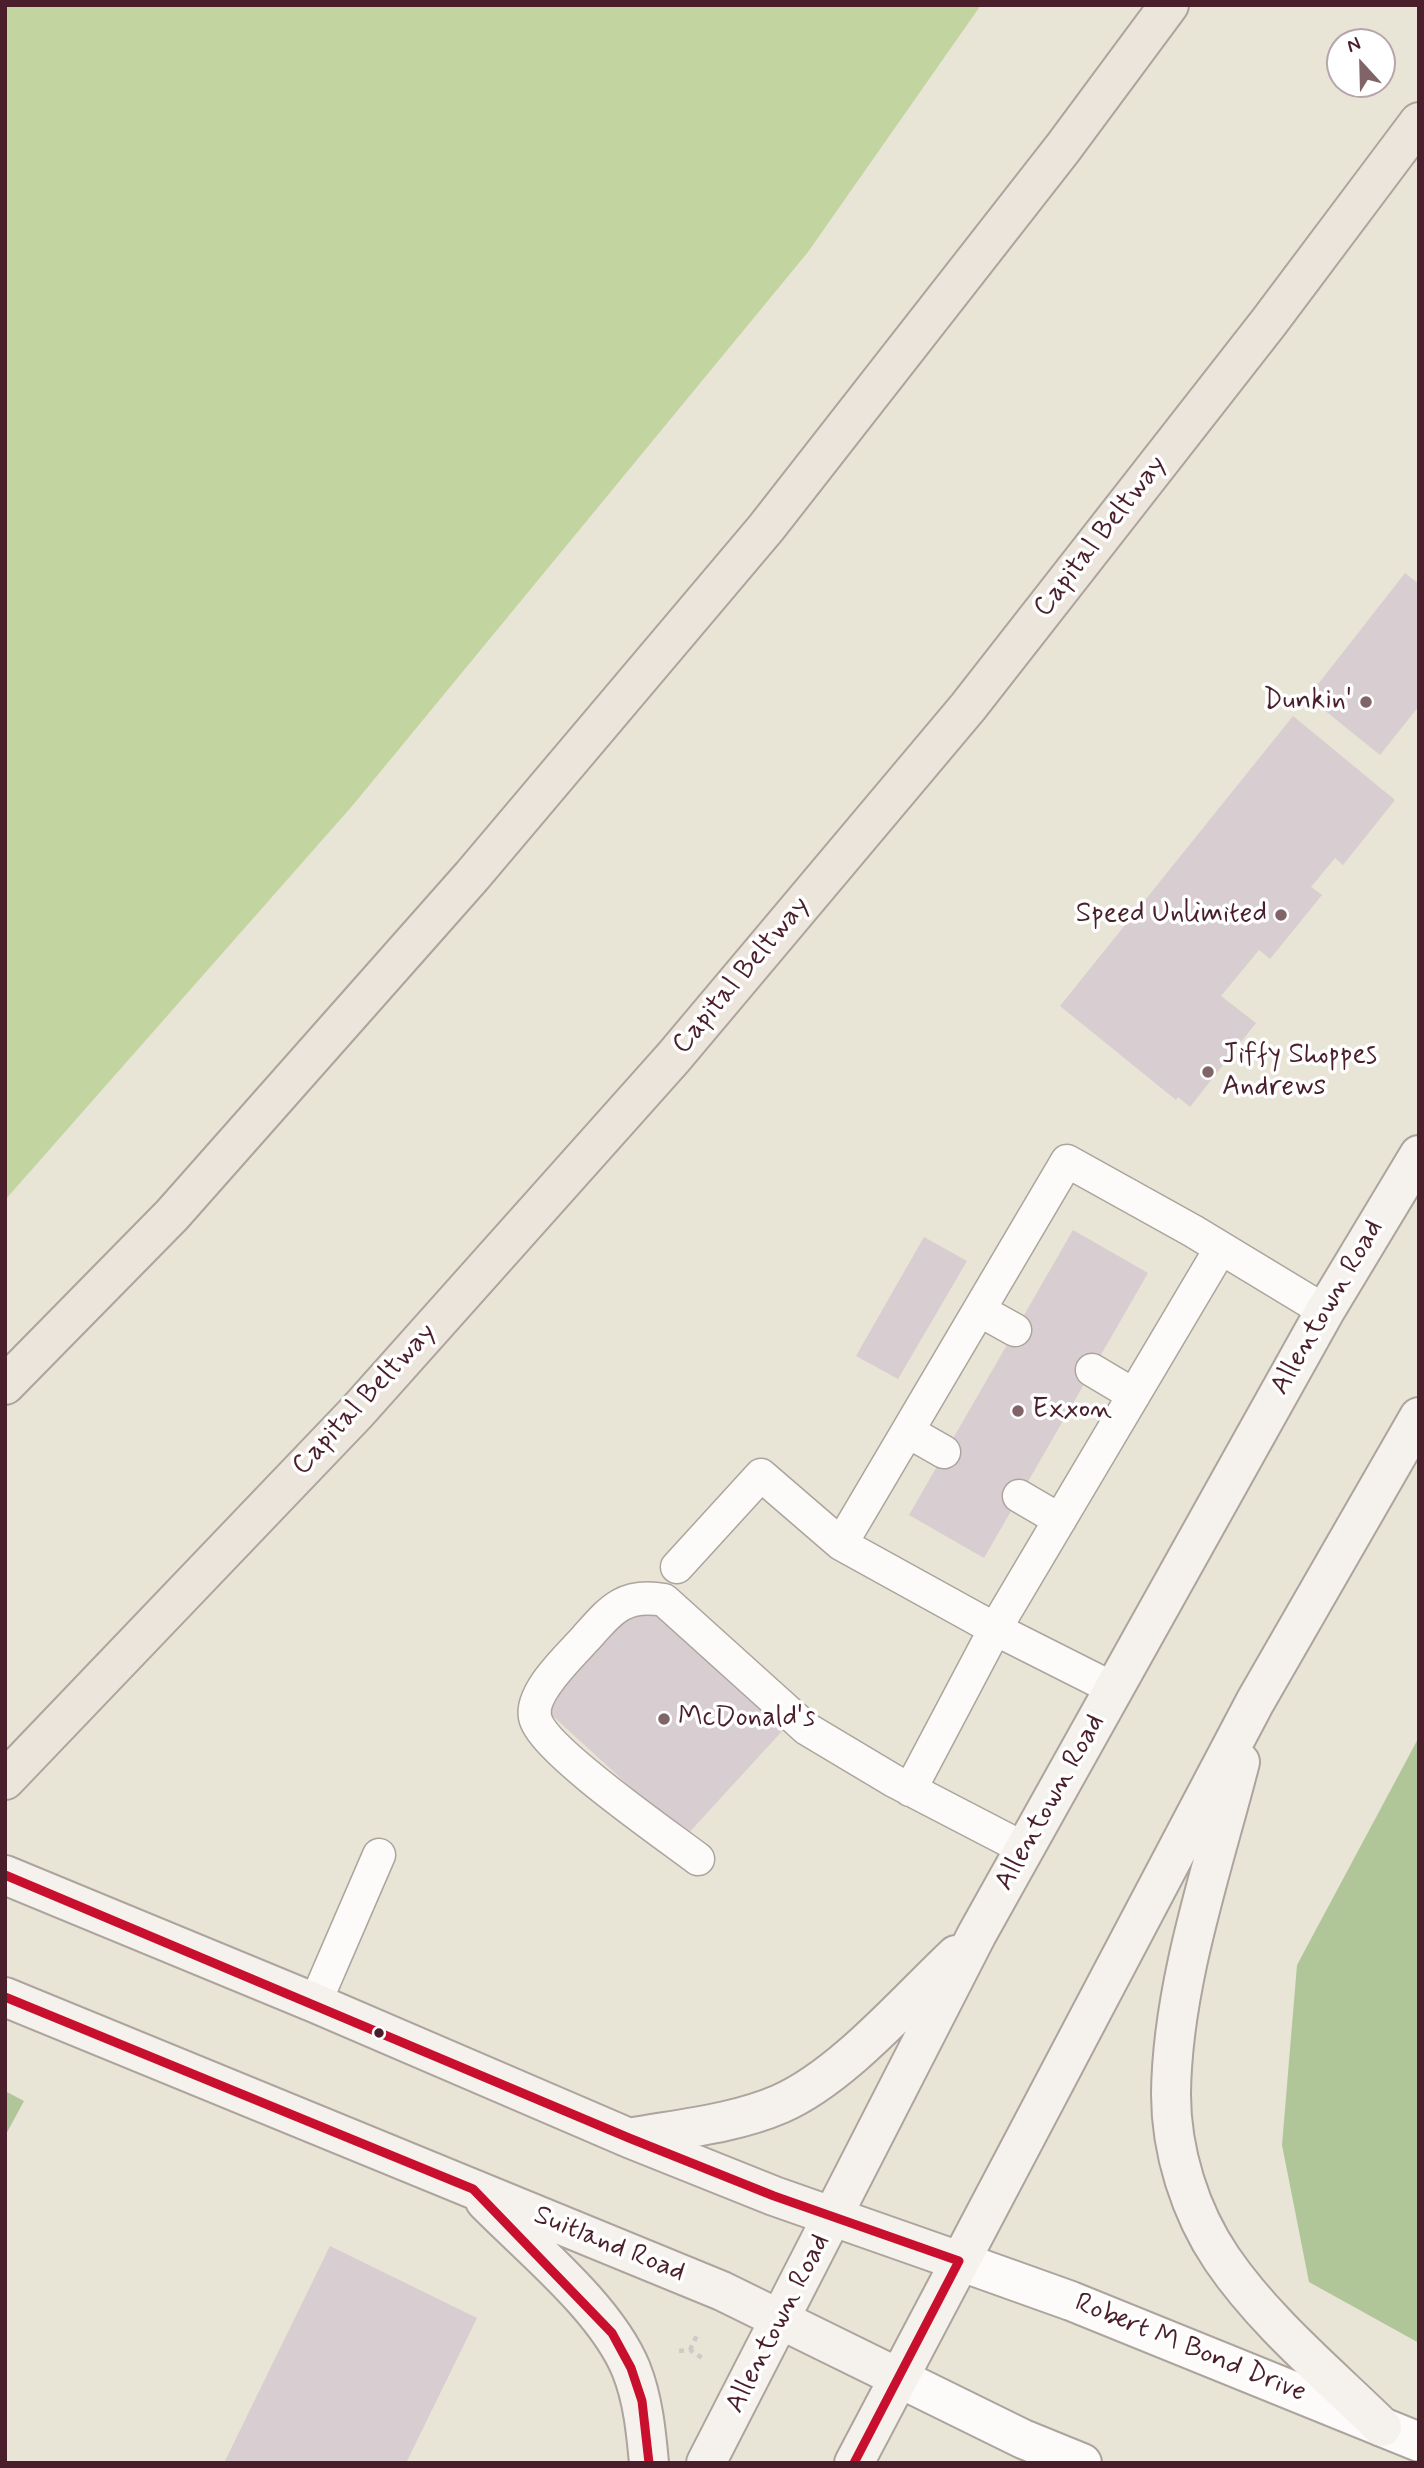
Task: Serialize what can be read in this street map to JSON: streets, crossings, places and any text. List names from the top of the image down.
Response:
{
  "streets": {
    "highway": ["Capital Beltway"],
    "main road": ["Allentown Road", "Suitland Road"],
    "street": ["Robert M Bond Drive"]
  },
  "crossings": [
    ["Allentown Road", "Suitland Road"]
  ],
  "places": [
    "Dunkin'",
    "Speed Unlimited",
    "Jiffy Shoppes Andrews",
    "Exxon",
    "McDonald's"
  ],
  "north": "top"
}
